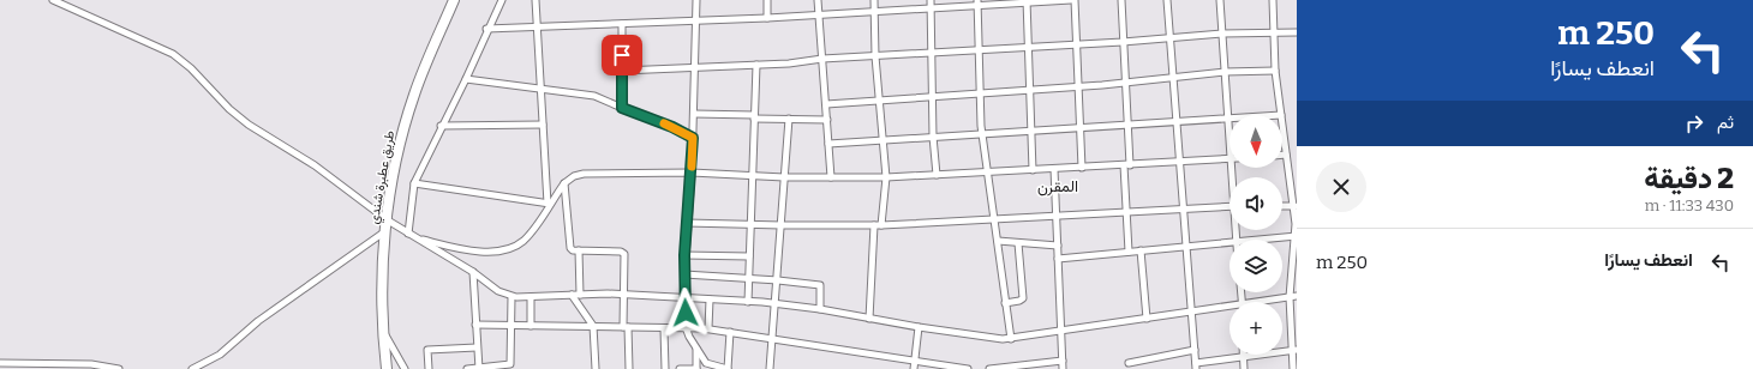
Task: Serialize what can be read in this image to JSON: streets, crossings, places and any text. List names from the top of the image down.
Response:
{
  "streets": {
    "highway": ["طريق عطبرة شندي"]
  },
  "districts": ["المقرن"],
  "north": "bottom",
  "page": {
    "turn": ["250 m", "انعطف يسارًا"],
    "then": "ثم",
    "map_buttons": "+",
    "heading": ["2 دقيقة", "430 m · 11:33"],
    "list": [
      {
        "name": "انعطف يسارًا",
        "value": "250 m"
      }
    ]
  }
}
